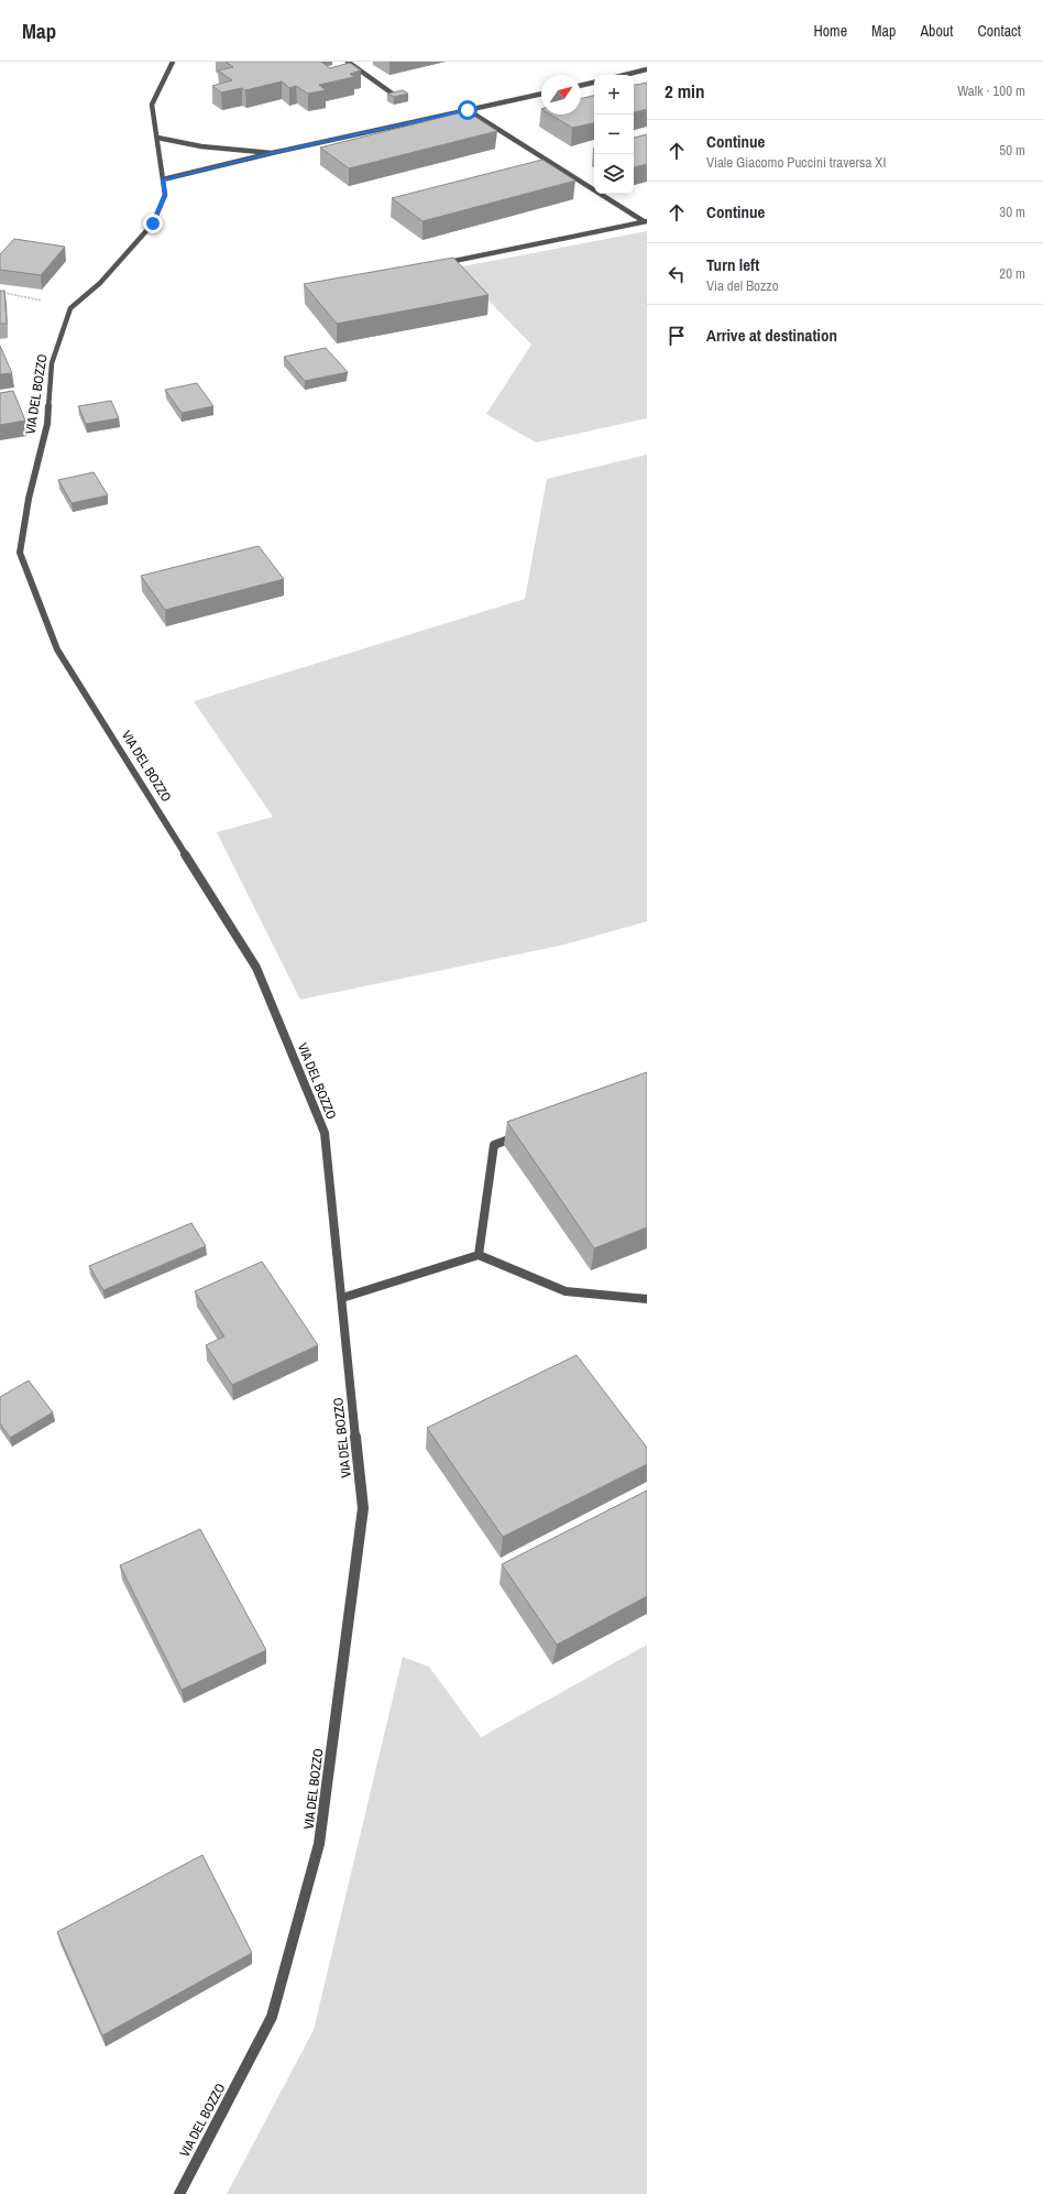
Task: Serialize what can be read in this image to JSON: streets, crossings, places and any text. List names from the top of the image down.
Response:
{
  "streets": {
    "street": ["VIA DEL BOZZO"]
  },
  "north": "top right",
  "page": {
    "header": "Map",
    "nav": [
      "Home",
      "Map",
      "About",
      "Contact"
    ],
    "heading": ["2 min", "Walk · 100 m"],
    "map_buttons": ["+", "−"],
    "list": [
      ["Continue", "Viale Giacomo Puccini traversa XI", "50 m"],
      ["Continue", "30 m"],
      ["Turn left", "Via del Bozzo", "20 m"],
      "Arrive at destination"
    ]
  }
}
